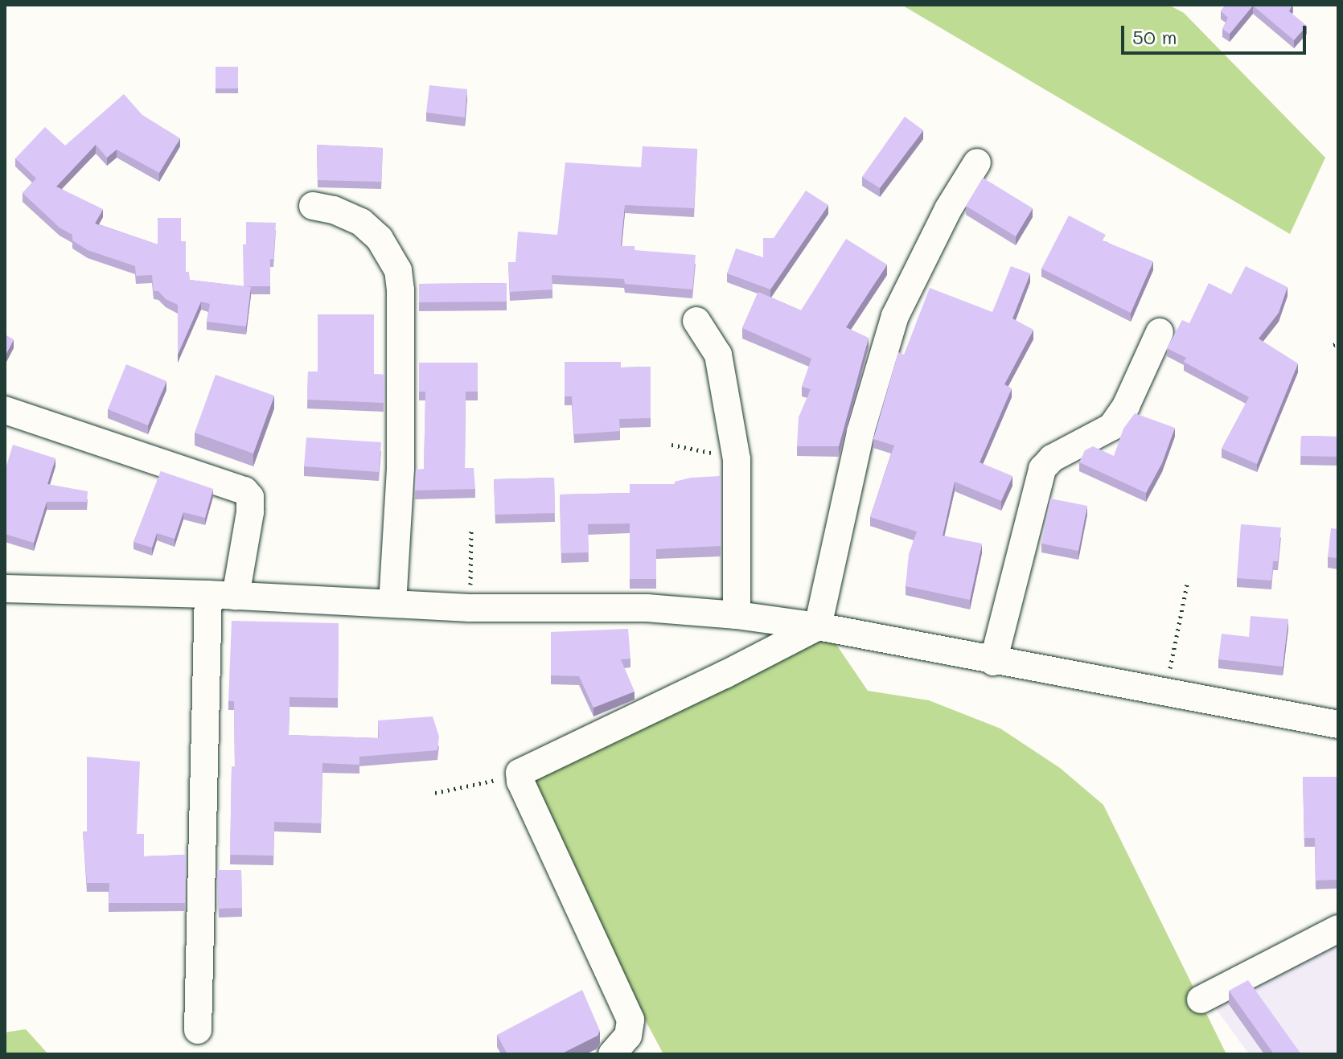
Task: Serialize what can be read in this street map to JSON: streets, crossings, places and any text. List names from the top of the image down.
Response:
{
  "scale_bar": "50 m"
}
